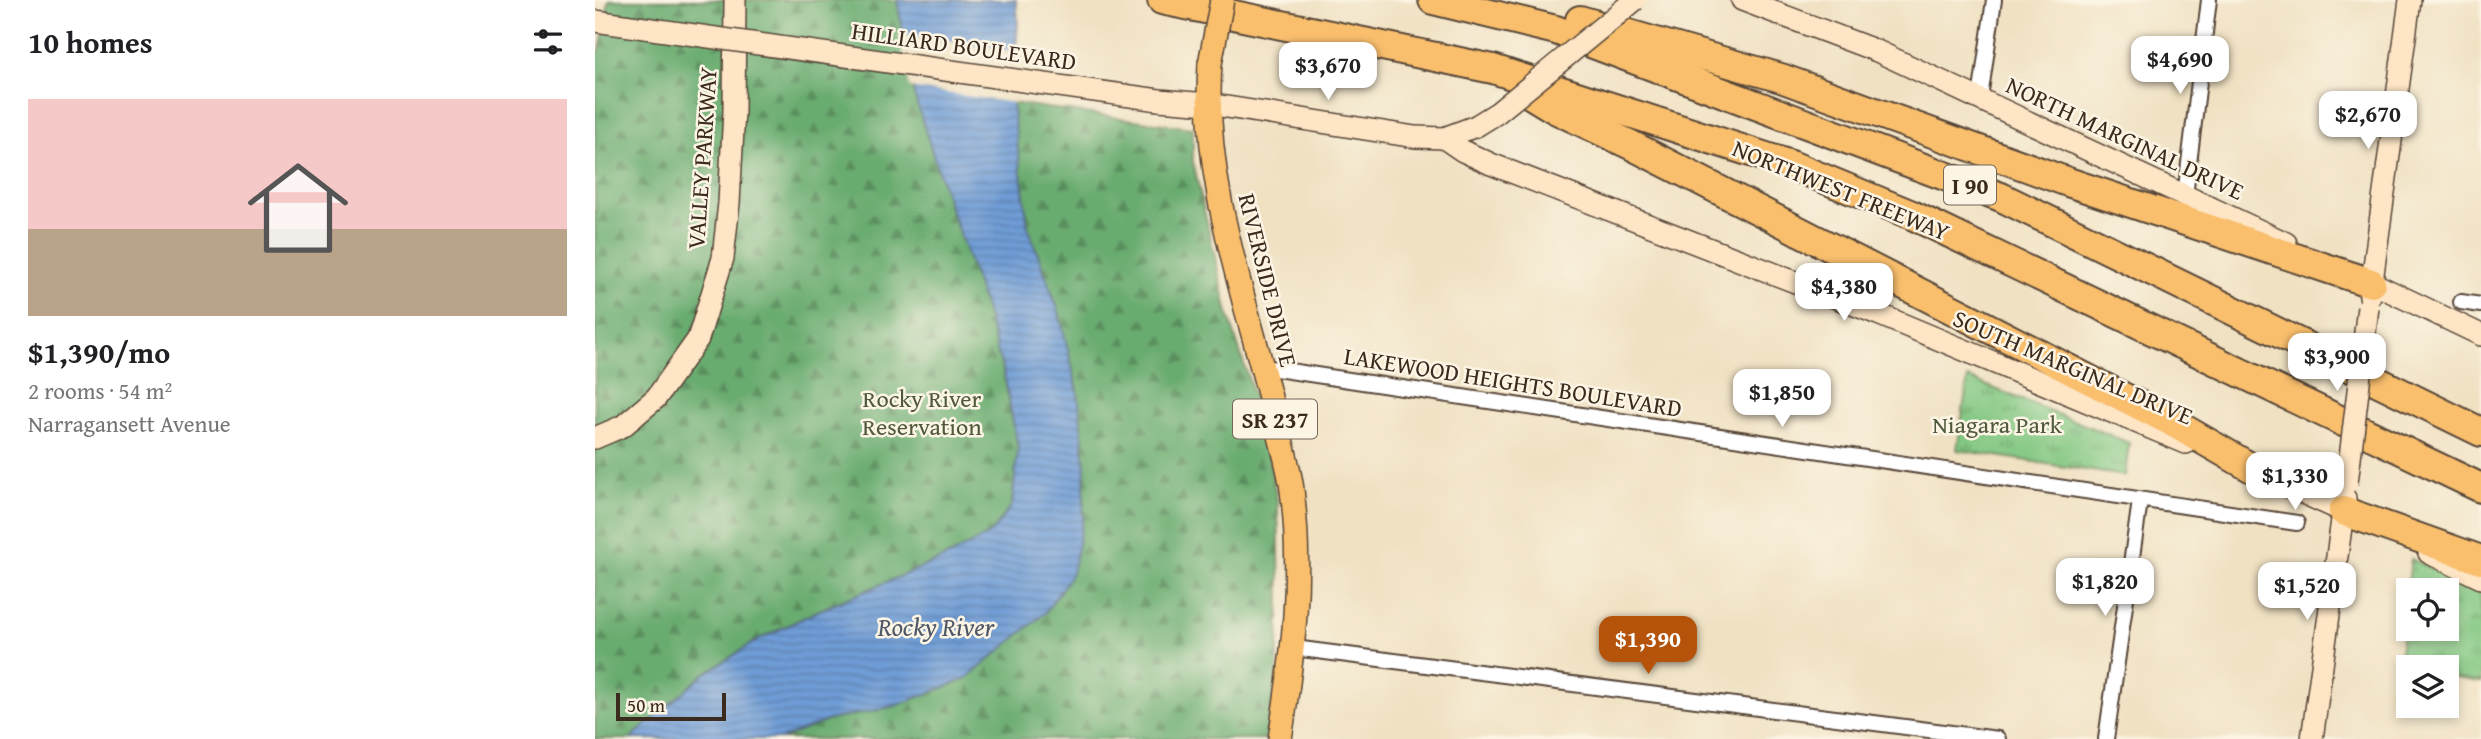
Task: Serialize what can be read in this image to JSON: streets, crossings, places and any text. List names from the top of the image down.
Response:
{
  "streets": {
    "highway": ["I 90", "NORTHWEST FREEWAY"],
    "main road": [
      "HILLIARD BOULEVARD",
      "NORTH MARGINAL DRIVE",
      "VALLEY PARKWAY",
      "RIVERSIDE DRIVE",
      "SOUTH MARGINAL DRIVE",
      "SR 237"
    ],
    "street": ["LAKEWOOD HEIGHTS BOULEVARD"]
  },
  "crossings": [
    ["HILLIARD BOULEVARD", "RIVERSIDE DRIVE"],
    ["HILLIARD BOULEVARD", "SOUTH MARGINAL DRIVE"],
    ["RIVERSIDE DRIVE", "LAKEWOOD HEIGHTS BOULEVARD"]
  ],
  "water": ["Rocky River"],
  "parks": ["Rocky River Reservation", "Niagara Park"],
  "scale_bar": "50 m",
  "page": {
    "heading": "10 homes",
    "price": [
      "$4,690",
      "$3,670",
      "$2,670",
      "$4,380",
      "$3,900",
      "$1,850",
      "$1,330",
      "$1,820",
      "$1,520",
      "$1,390"
    ],
    "list": [
      {
        "name": "$1,390/mo",
        "note": "2 rooms · 54 m² · Narragansett Avenue"
      }
    ],
    "scale": "50 m"
  }
}
